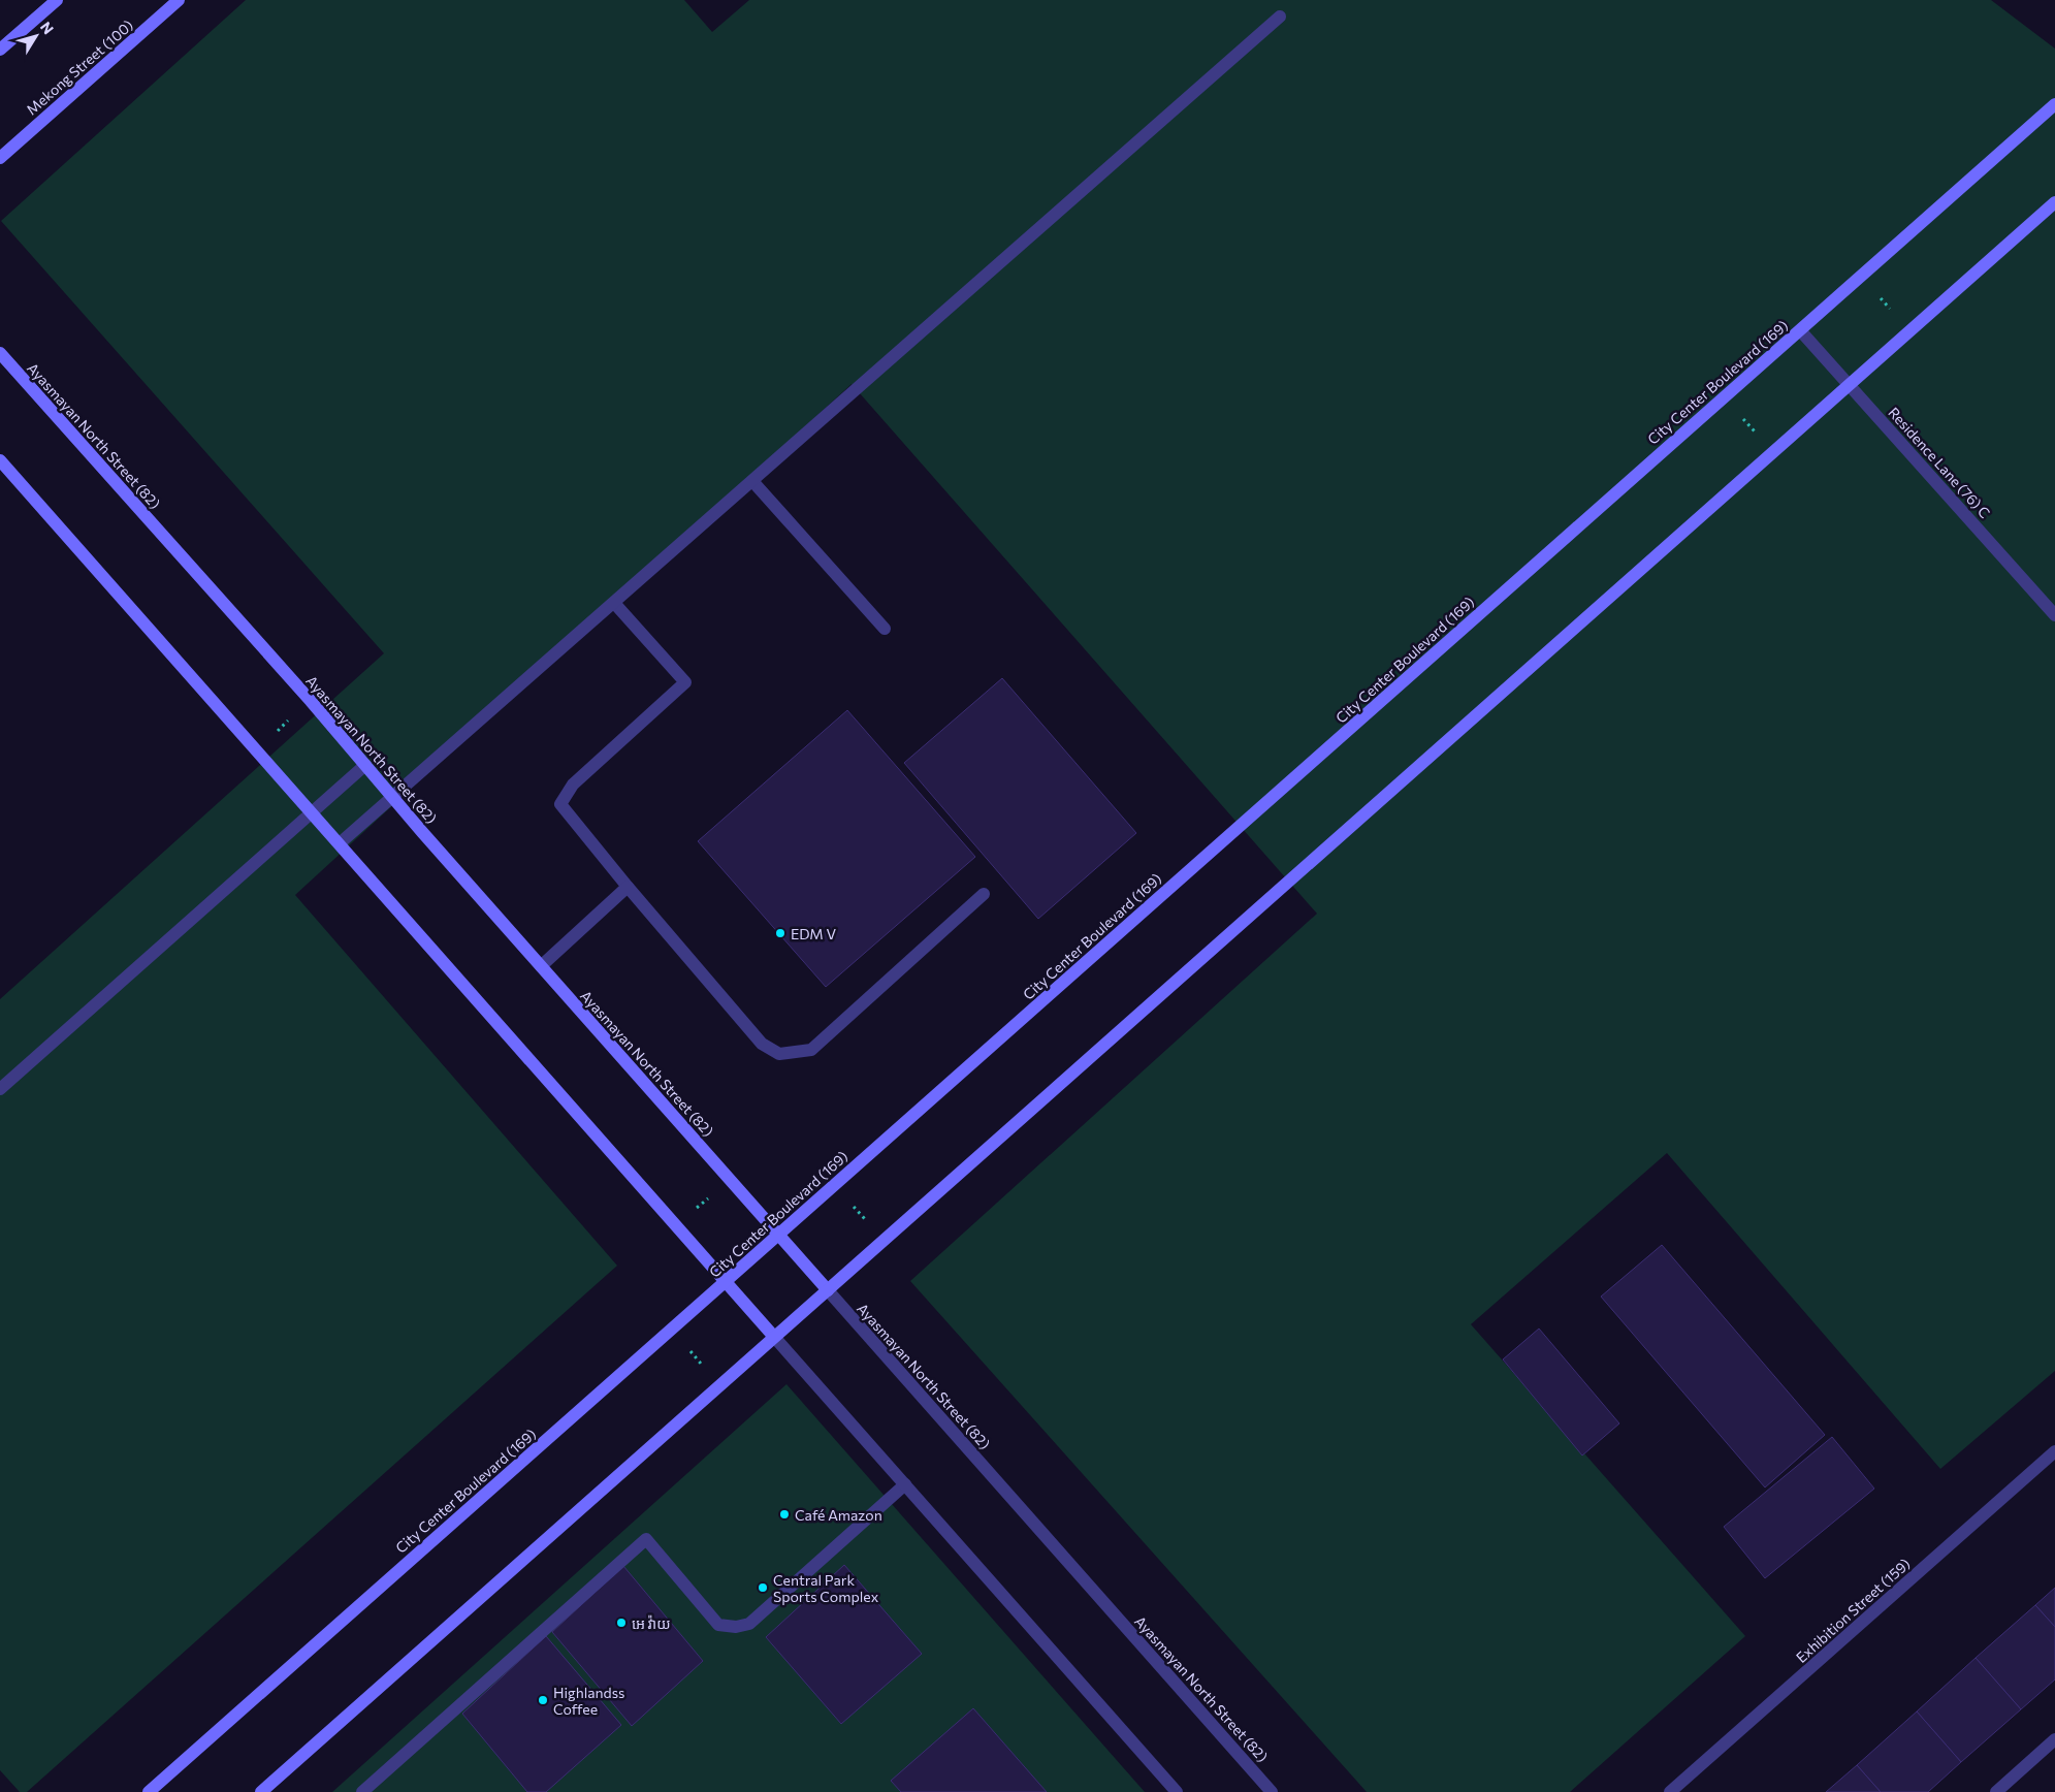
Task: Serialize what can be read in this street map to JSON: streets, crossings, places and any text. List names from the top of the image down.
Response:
{
  "streets": {
    "main road": ["Mekong Street (100)", "City Center Boulevard (169)", "Ayasmayan North Street (82)"],
    "street": ["Residence Lane (76) C", "Exhibition Street (159)"]
  },
  "crossings": [
    ["City Center Boulevard (169)", "Ayasmayan North Street (82)"],
    ["City Center Boulevard (169)", "Residence Lane (76) C"]
  ],
  "places": [
    "EDM V",
    "Café Amazon",
    "Central Park Sports Complex",
    "អេ វ៉ាយ",
    "Highlandss Coffee"
  ],
  "north": "top right"
}
